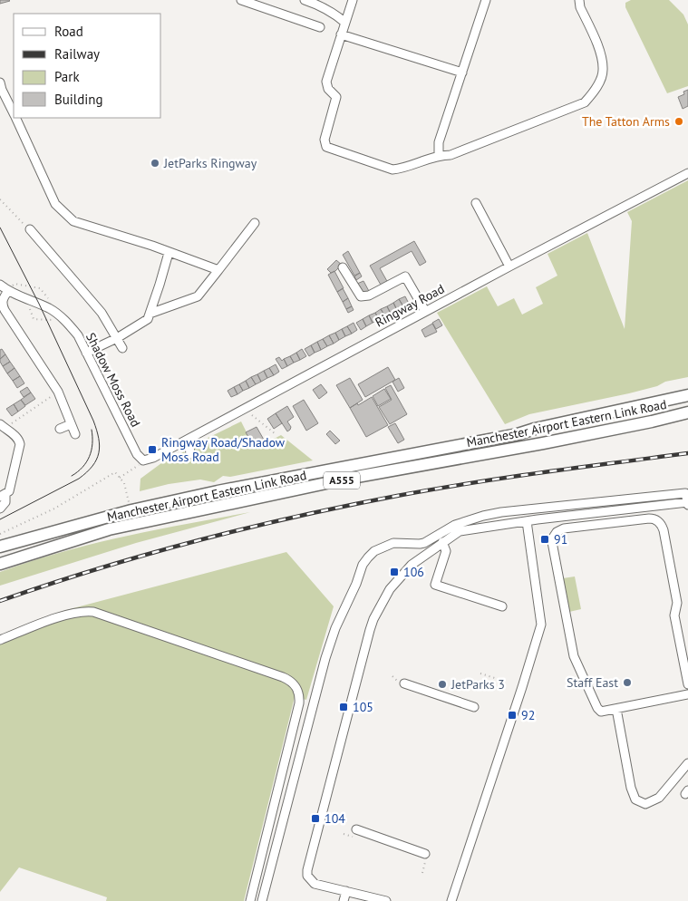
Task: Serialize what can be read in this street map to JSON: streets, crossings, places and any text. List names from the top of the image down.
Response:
{
  "streets": {
    "highway": ["Manchester Airport Eastern Link Road", "A555"],
    "street": ["Ringway Road", "Shadow Moss Road"]
  },
  "crossings": [
    ["Ringway Road", "Shadow Moss Road"]
  ],
  "places": {
    "other": [
      "The Tatton Arms",
      "JetParks Ringway",
      "Staff East",
      "JetParks 3"
    ],
    "transit": [
      "Ringway Road/Shadow Moss Road",
      "91",
      "106",
      "105",
      "92",
      "104"
    ]
  },
  "legend": [
    "Road",
    "Railway",
    "Park",
    "Building"
  ]
}
